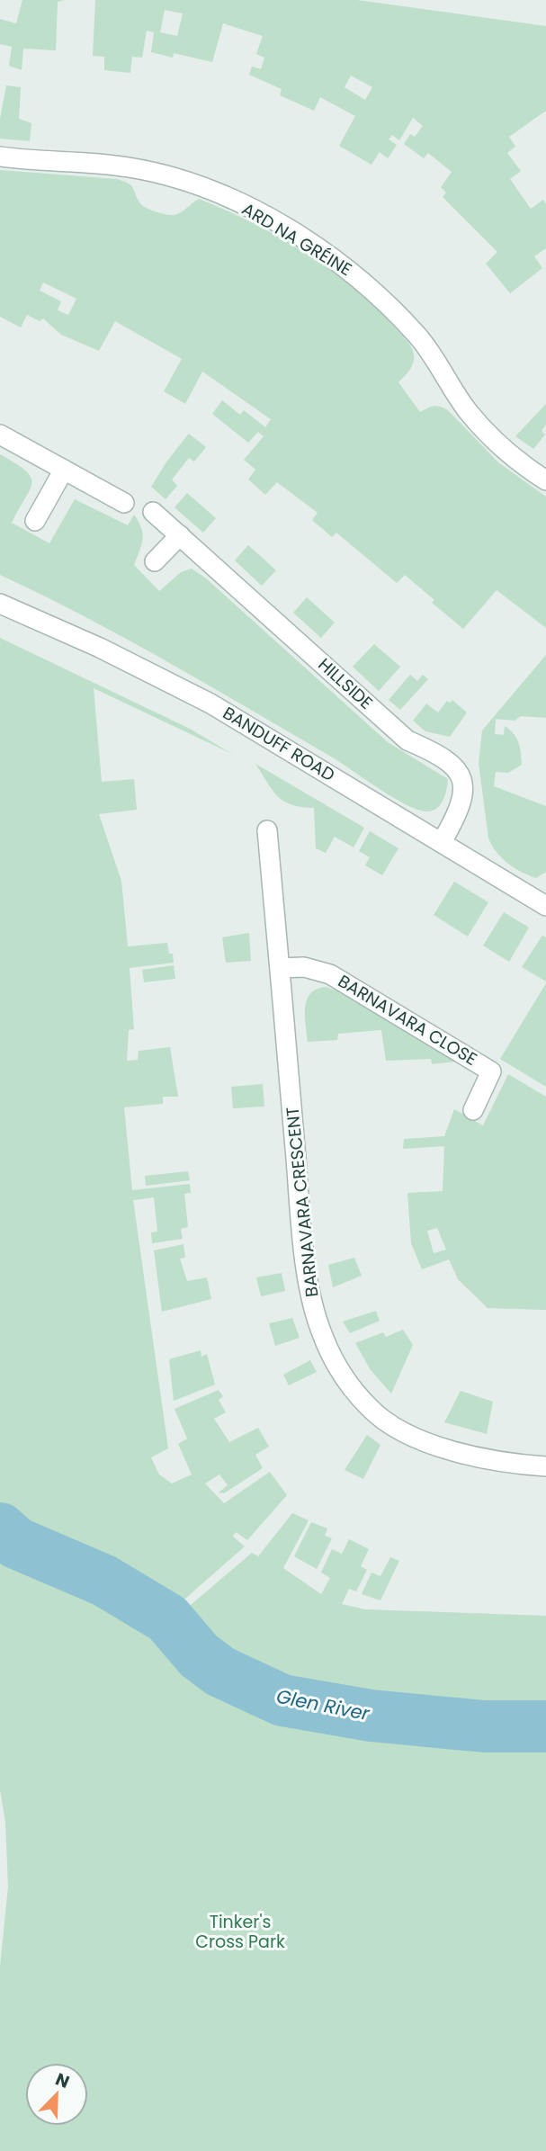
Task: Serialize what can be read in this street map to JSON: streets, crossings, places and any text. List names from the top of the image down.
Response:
{
  "streets": {
    "street": [
      "ARD NA GRÉINE",
      "HILLSIDE",
      "BANDUFF ROAD",
      "BARNAVARA CLOSE",
      "BARNAVARA CRESCENT"
    ]
  },
  "crossings": [
    ["HILLSIDE", "BANDUFF ROAD"],
    ["BARNAVARA CLOSE", "BARNAVARA CRESCENT"]
  ],
  "water": ["Glen River"],
  "parks": ["Tinker's Cross Park"],
  "north": "top right"
}
